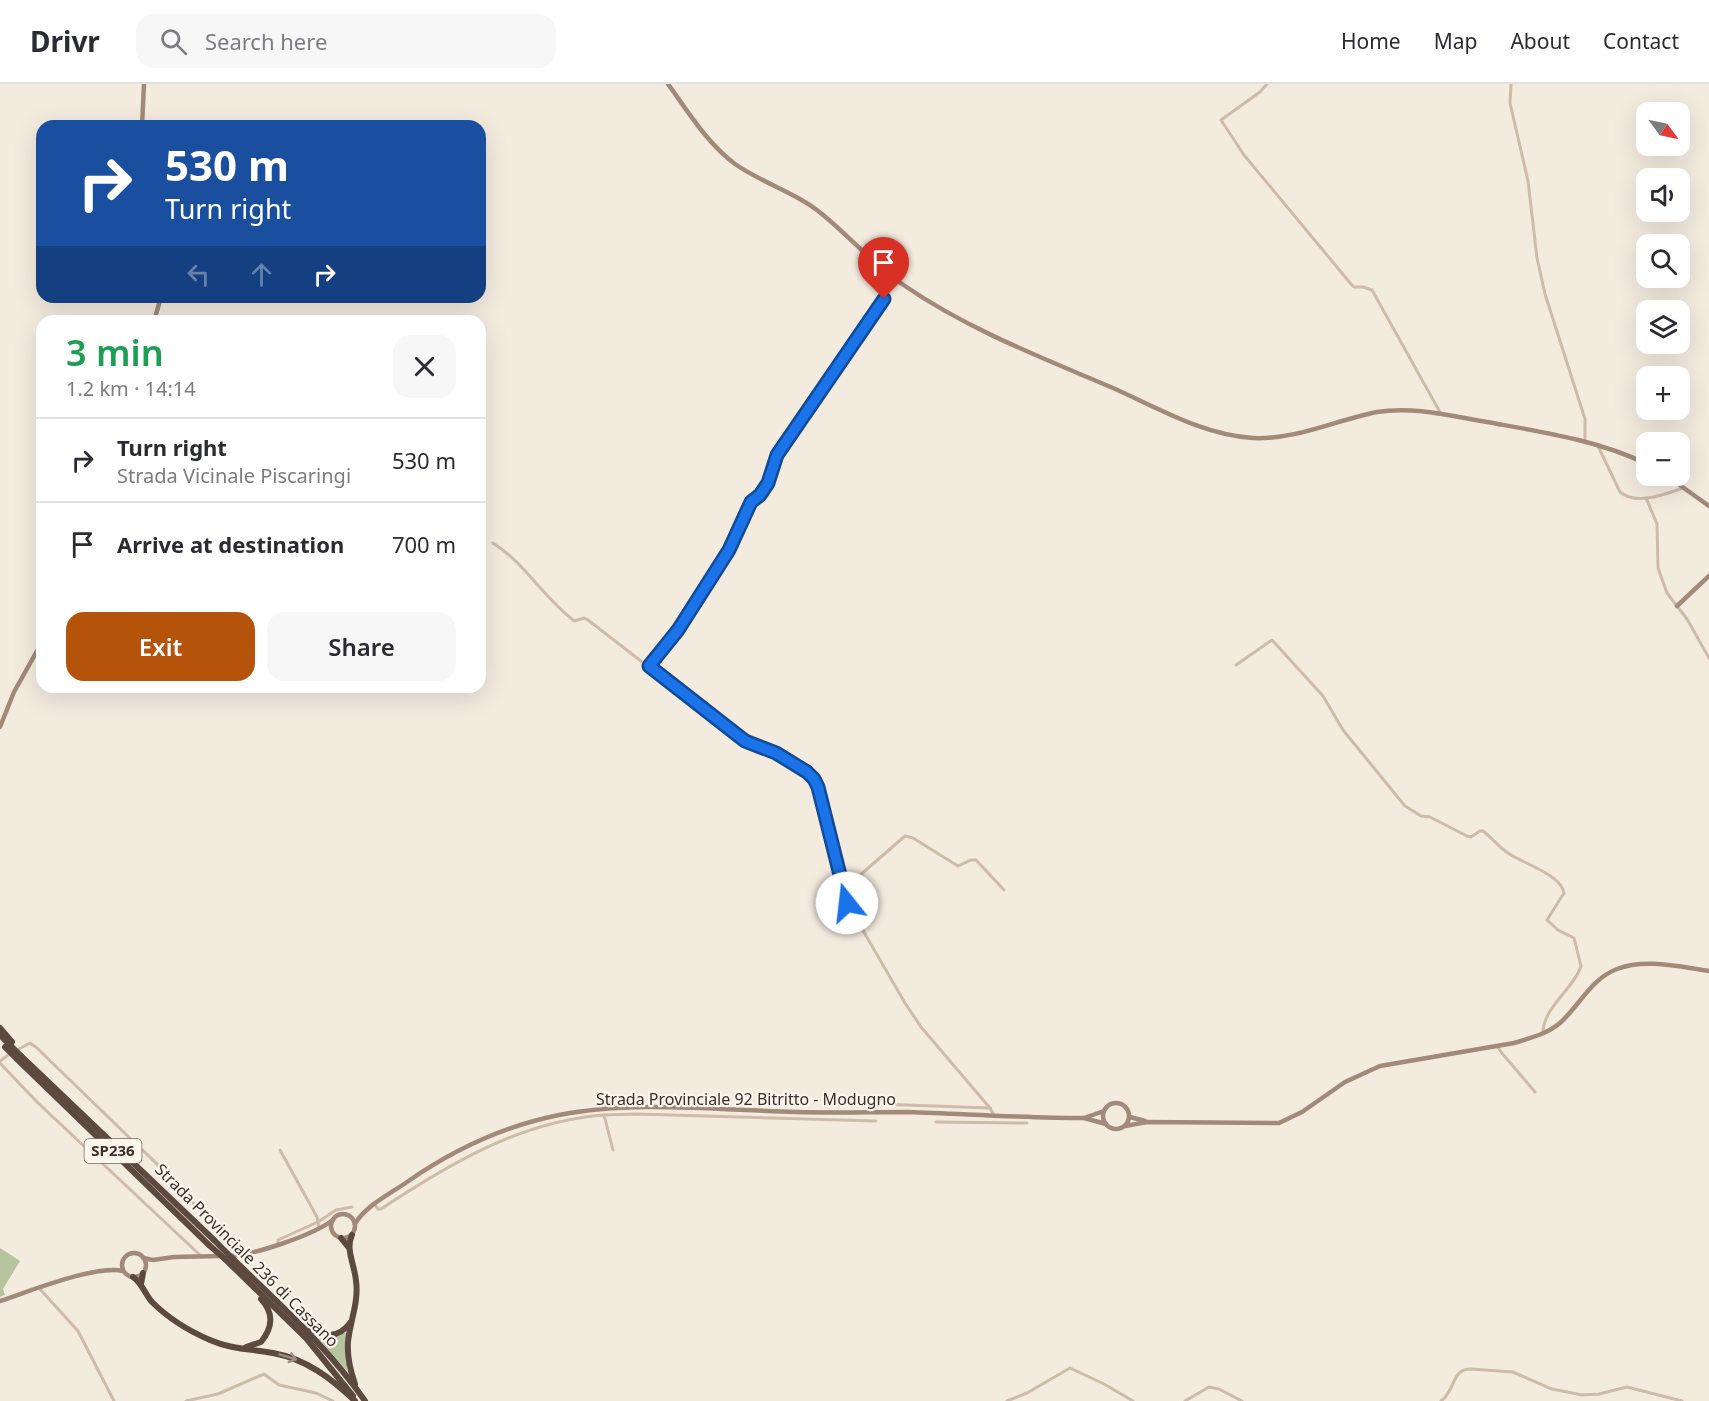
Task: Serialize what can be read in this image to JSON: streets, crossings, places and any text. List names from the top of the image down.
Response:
{
  "streets": {
    "highway": ["SP236", "Strada Provinciale 236 di Cassano"],
    "main road": ["Strada Provinciale 92 Bitritto - Modugno"]
  },
  "north": "bottom right",
  "page": {
    "header": "Drivr",
    "search": "Search here",
    "nav": [
      "Home",
      "Map",
      "About",
      "Contact"
    ],
    "map_buttons": ["+", "−"],
    "turn": ["530 m", "Turn right"],
    "heading": ["3 min", "1.2 km · 14:14"],
    "list": [
      {
        "name": "Turn right",
        "note": "Strada Vicinale Piscaringi",
        "value": "530 m"
      },
      {
        "name": "Arrive at destination",
        "value": "700 m"
      }
    ],
    "buttons": ["Exit", "Share"]
  }
}
